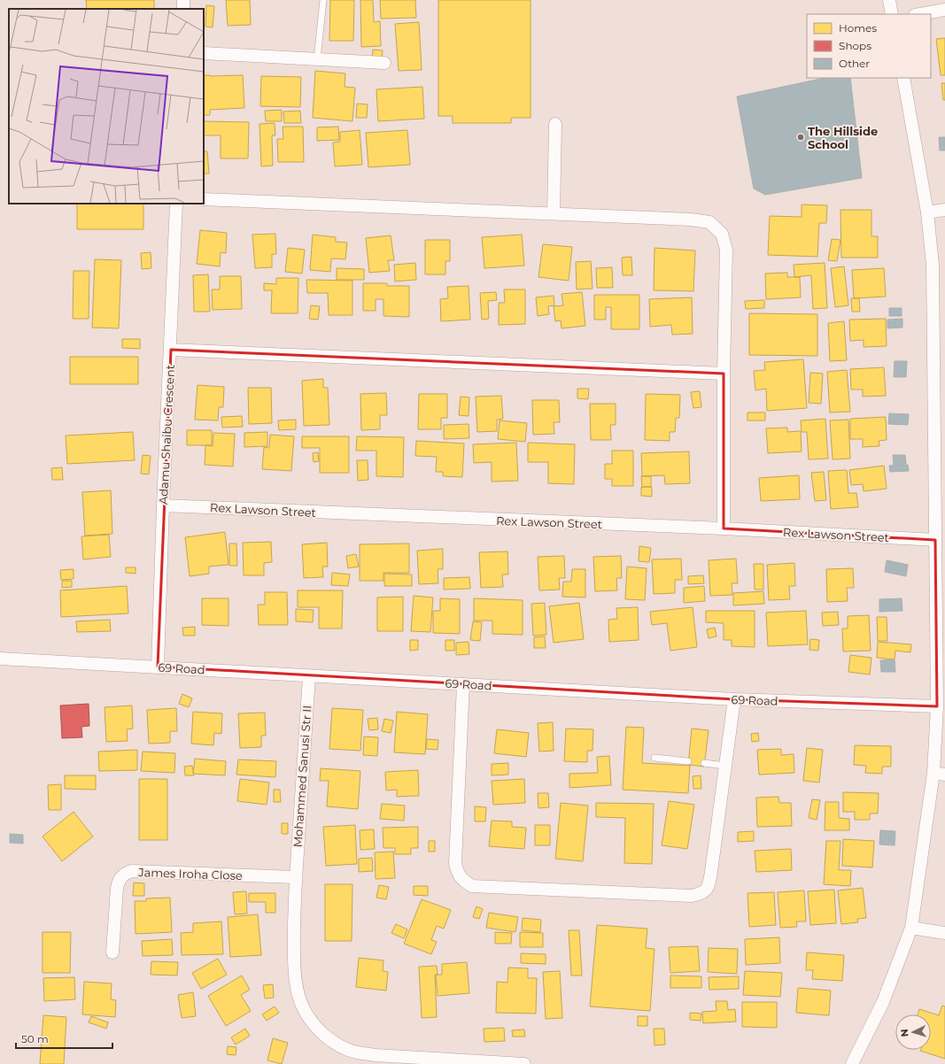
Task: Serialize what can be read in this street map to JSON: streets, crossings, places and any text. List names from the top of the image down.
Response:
{
  "streets": {
    "street": [
      "Adamu Shaibu Crescent",
      "Rex Lawson Street",
      "69 Road",
      "Mohammed Sanusi Str II",
      "James Iroha Close"
    ]
  },
  "crossings": [
    ["Adamu Shaibu Crescent", "Rex Lawson Street"],
    ["Adamu Shaibu Crescent", "69 Road"],
    ["69 Road", "Mohammed Sanusi Str II"],
    ["Mohammed Sanusi Str II", "James Iroha Close"]
  ],
  "places": ["The Hillside School"],
  "legend": ["Homes", "Shops", "Other"],
  "scale_bar": "50 m",
  "north": "left"
}
